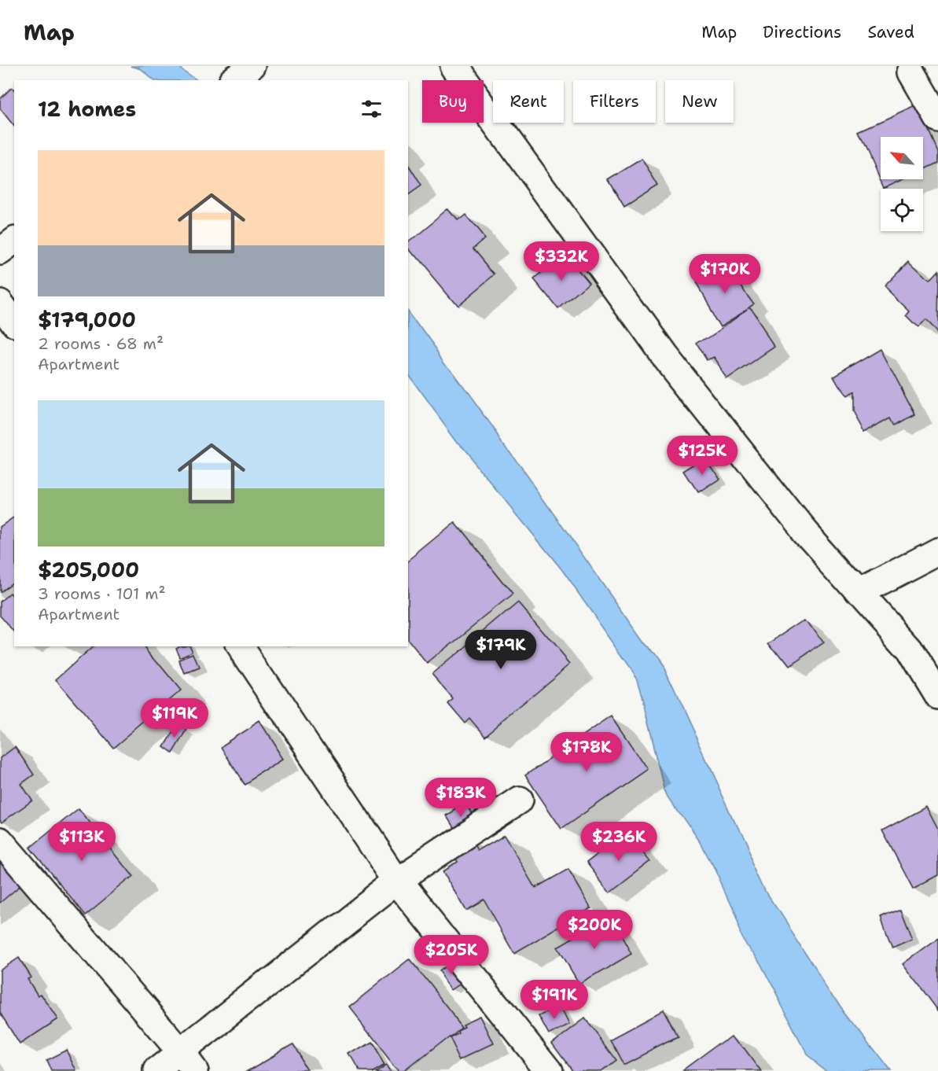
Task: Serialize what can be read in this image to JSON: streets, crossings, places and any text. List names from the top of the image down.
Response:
{
  "north": "top left",
  "page": {
    "header": "Map",
    "nav": ["Map", "Directions", "Saved"],
    "chip": [
      "Buy",
      "Rent",
      "Filters",
      "New"
    ],
    "heading": "12 homes",
    "list": [
      {
        "name": "$179,000",
        "note": "2 rooms · 68 m² · Apartment"
      },
      {
        "name": "$205,000",
        "note": "3 rooms · 101 m² · Apartment"
      }
    ],
    "price": [
      "$332K",
      "$170K",
      "$125K",
      "$179K",
      "$119K",
      "$178K",
      "$183K",
      "$113K",
      "$236K",
      "$200K",
      "$205K",
      "$191K"
    ]
  }
}
